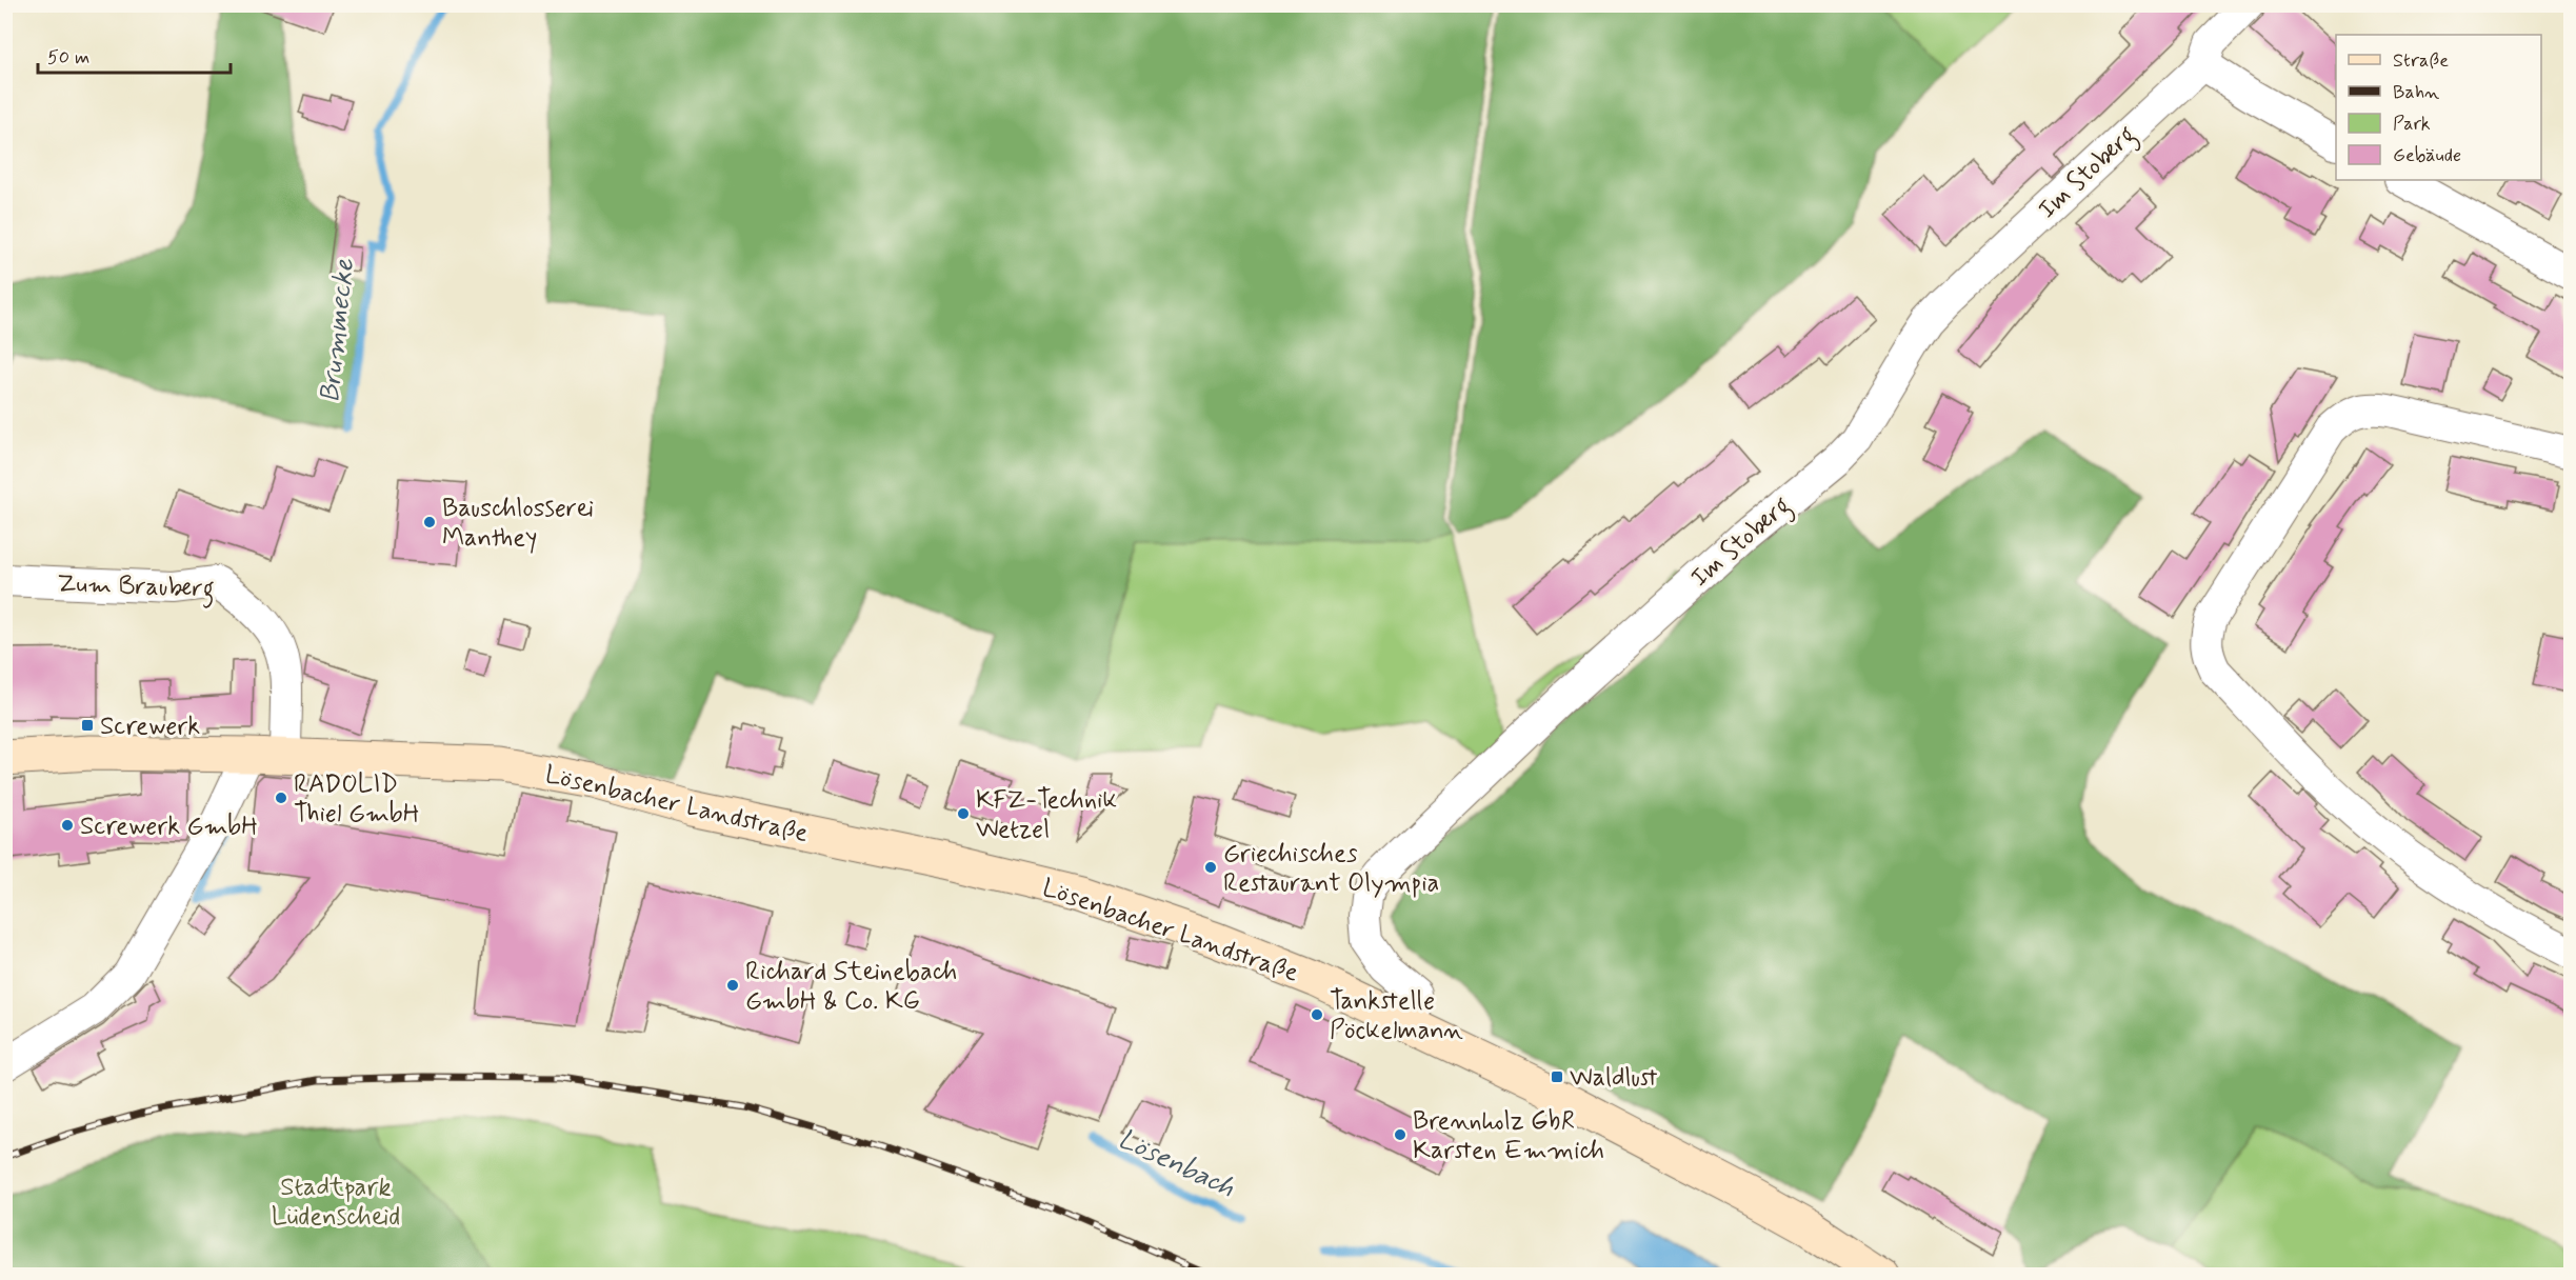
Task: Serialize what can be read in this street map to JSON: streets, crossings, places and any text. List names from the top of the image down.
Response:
{
  "streets": {
    "main road": ["Lösenbacher Landstraße"],
    "street": ["Im Stoberg", "Zum Brauberg"]
  },
  "crossings": [
    ["Im Stoberg", "Lösenbacher Landstraße"],
    ["Zum Brauberg", "Lösenbacher Landstraße"]
  ],
  "water": ["Brummecke", "Lösenbach"],
  "parks": ["Stadtpark Lüdenscheid"],
  "places": {
    "other": [
      "Bauschlosserei Manthey",
      "RADOLID Thiel GmbH",
      "KFZ-Technik Wetzel",
      "Screwerk GmbH",
      "Griechisches Restaurant Olympia",
      "Richard Steinebach GmbH & Co. KG",
      "Tankstelle Pöckelmann",
      "Brennholz GbR Karsten Emmich"
    ],
    "transit": ["Screwerk", "Waldlust"]
  },
  "legend": [
    "Straße",
    "Bahn",
    "Park",
    "Gebäude"
  ],
  "scale_bar": "50 m"
}
